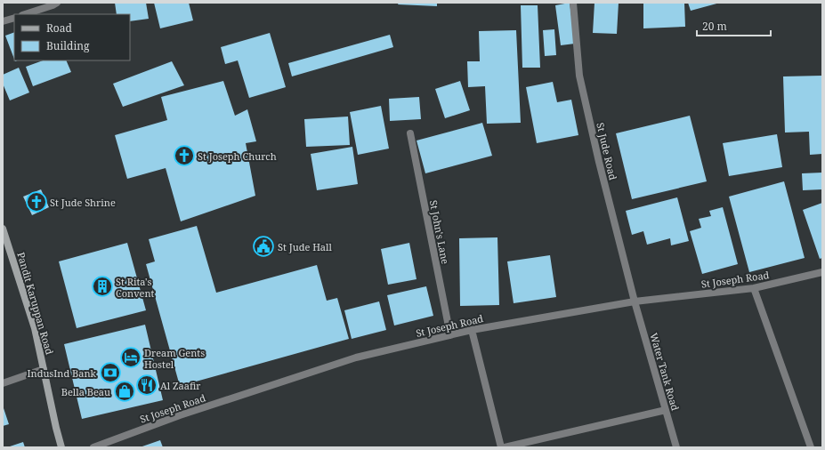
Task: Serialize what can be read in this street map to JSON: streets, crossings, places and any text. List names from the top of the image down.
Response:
{
  "streets": {
    "main road": ["Pandit Karuppan Road"],
    "street": [
      "St Jude Road",
      "St John's Lane",
      "St Joseph Road",
      "Water Tank Road"
    ]
  },
  "crossings": [
    ["St Jude Road", "St Joseph Road"],
    ["St Jude Road", "Water Tank Road"],
    ["St John's Lane", "St Joseph Road"],
    ["St Joseph Road", "Water Tank Road"]
  ],
  "places": {
    "church": ["St Joseph Church", "St Jude Shrine"],
    "public building": ["St Jude Hall"],
    "building": ["St Rita's Convent"],
    "hotel": ["Dream Gents Hostel"],
    "bank": ["IndusInd Bank"],
    "restaurant": ["Al Zaafir"],
    "shop": ["Bella Beau"]
  },
  "legend": ["Road", "Building"],
  "scale_bar": "20 m"
}
